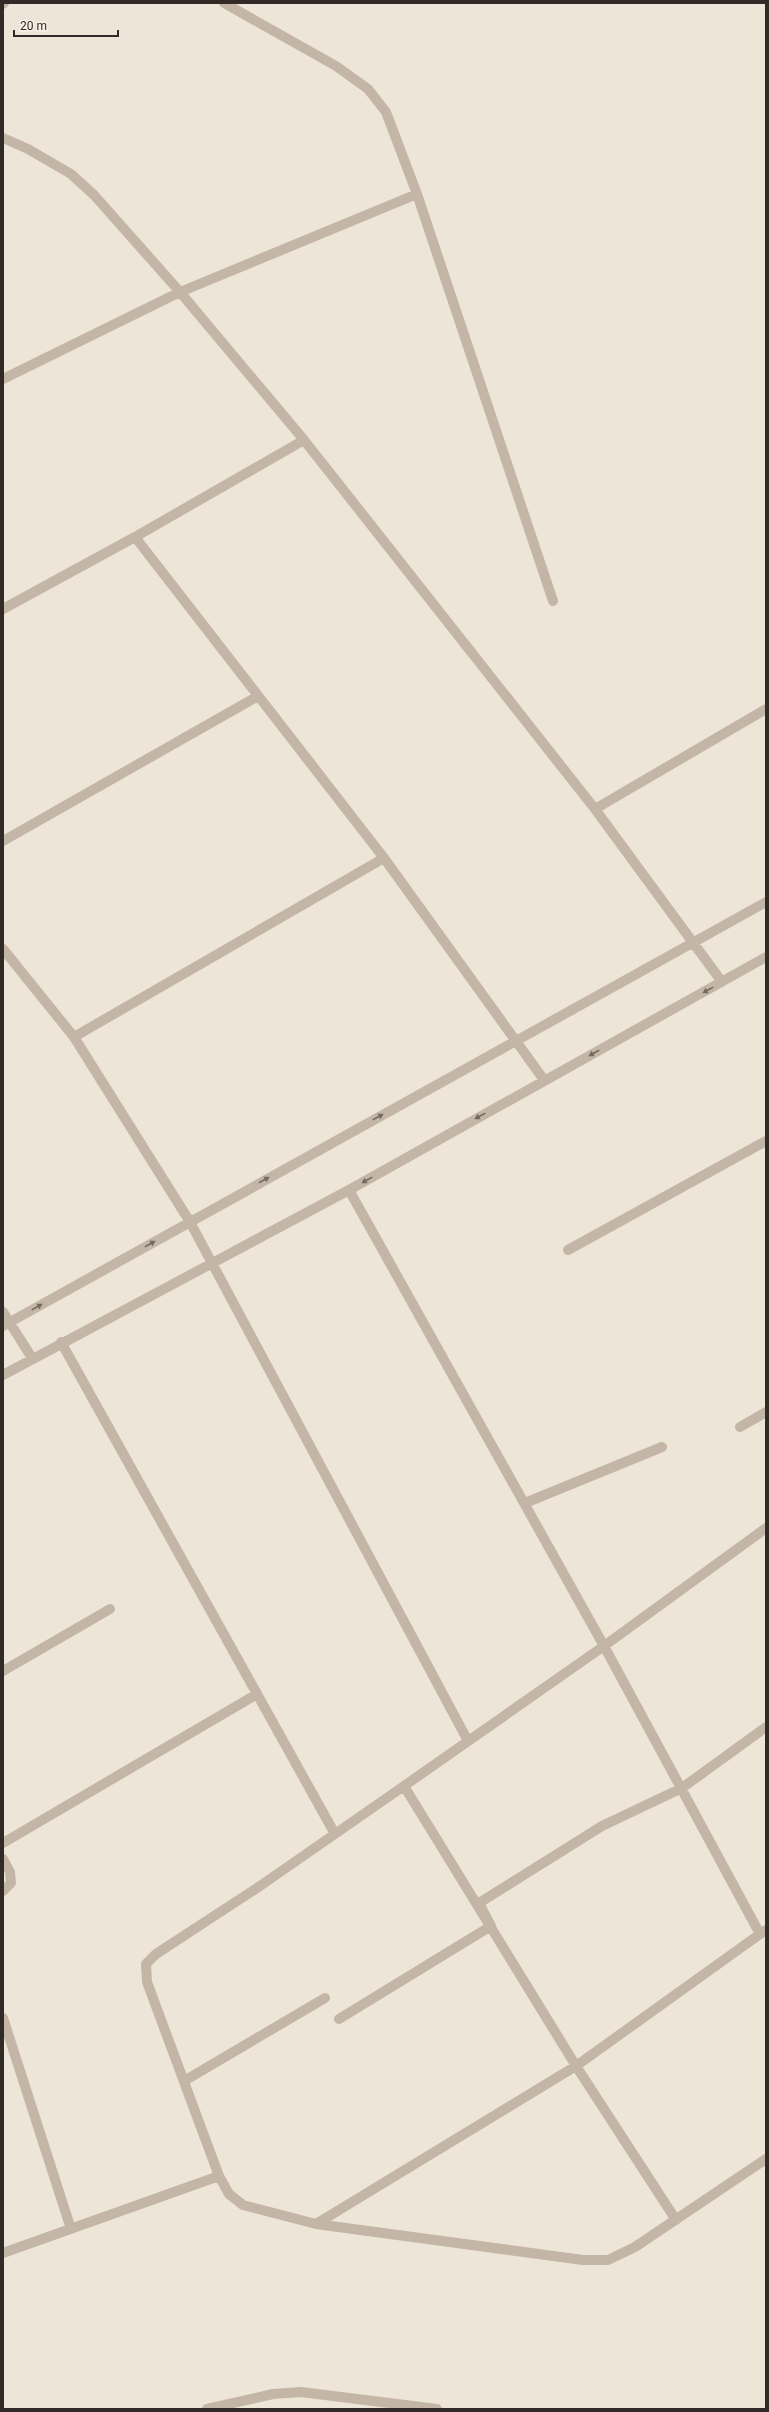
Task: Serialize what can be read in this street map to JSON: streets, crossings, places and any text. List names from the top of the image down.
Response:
{
  "scale_bar": "20 m"
}
